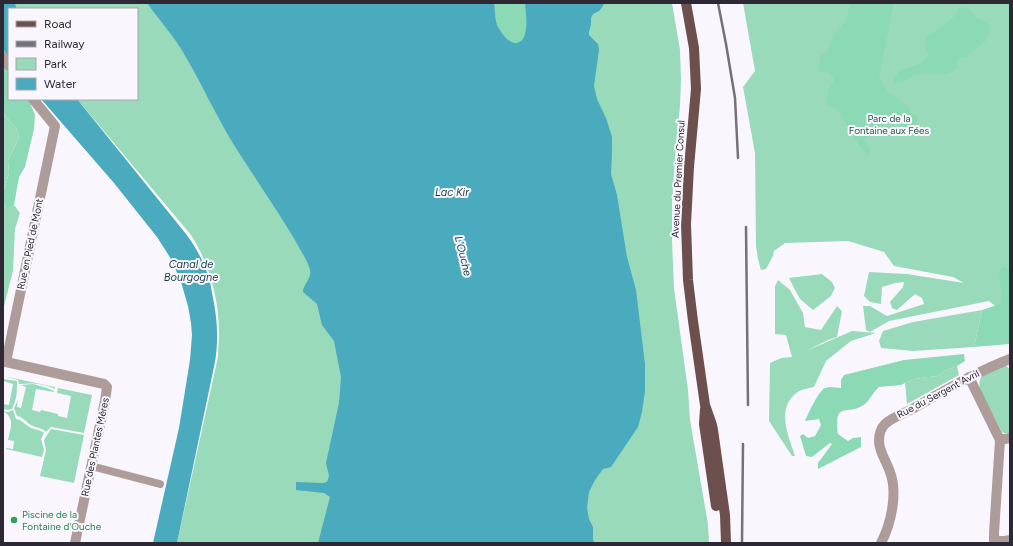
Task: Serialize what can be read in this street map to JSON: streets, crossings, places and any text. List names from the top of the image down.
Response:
{
  "streets": {
    "main road": ["Avenue du Premier Consul"],
    "street": ["Rue en Pied de Mont", "Rue du Sergent Avril", "Rue des Plantes Mères"]
  },
  "crossings": [
    ["Rue en Pied de Mont", "Rue des Plantes Mères"]
  ],
  "water": ["Lac Kir", "L'Ouche", "Canal de Bourgogne"],
  "parks": ["Parc de la Fontaine aux Fées"],
  "places": ["Piscine de la Fontaine d'Ouche"],
  "legend": [
    "Road",
    "Railway",
    "Park",
    "Water"
  ]
}
